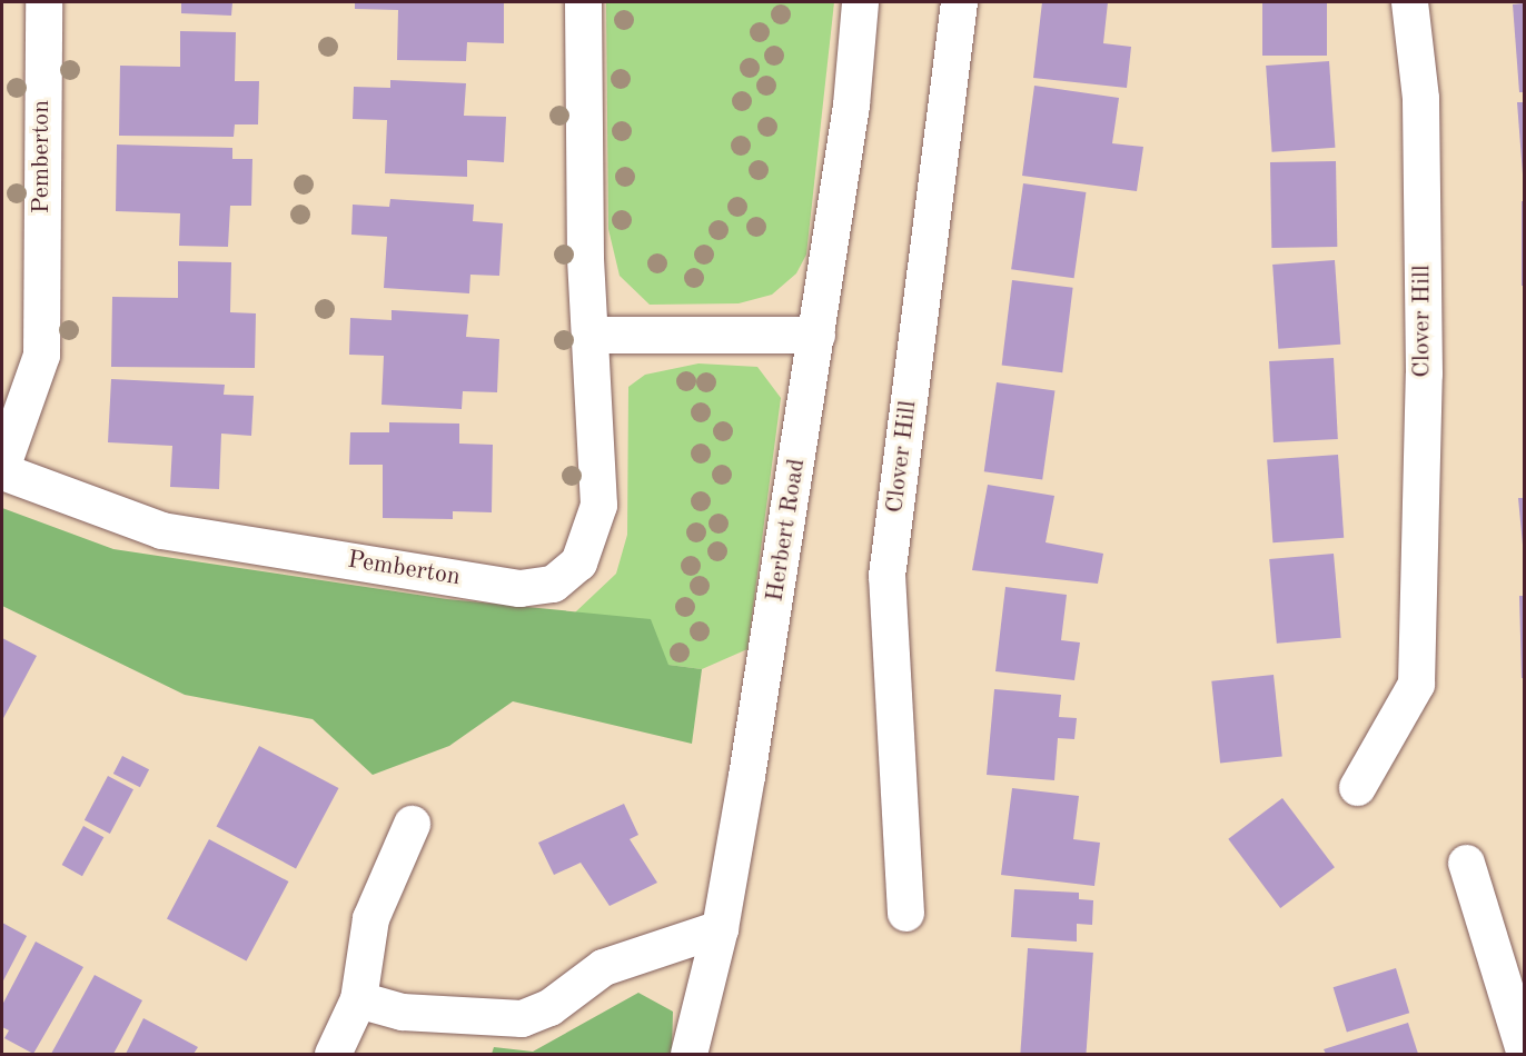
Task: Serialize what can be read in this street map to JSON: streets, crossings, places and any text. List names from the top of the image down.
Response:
{
  "streets": {
    "street": ["Pemberton", "Clover Hill", "Herbert Road"]
  }
}
